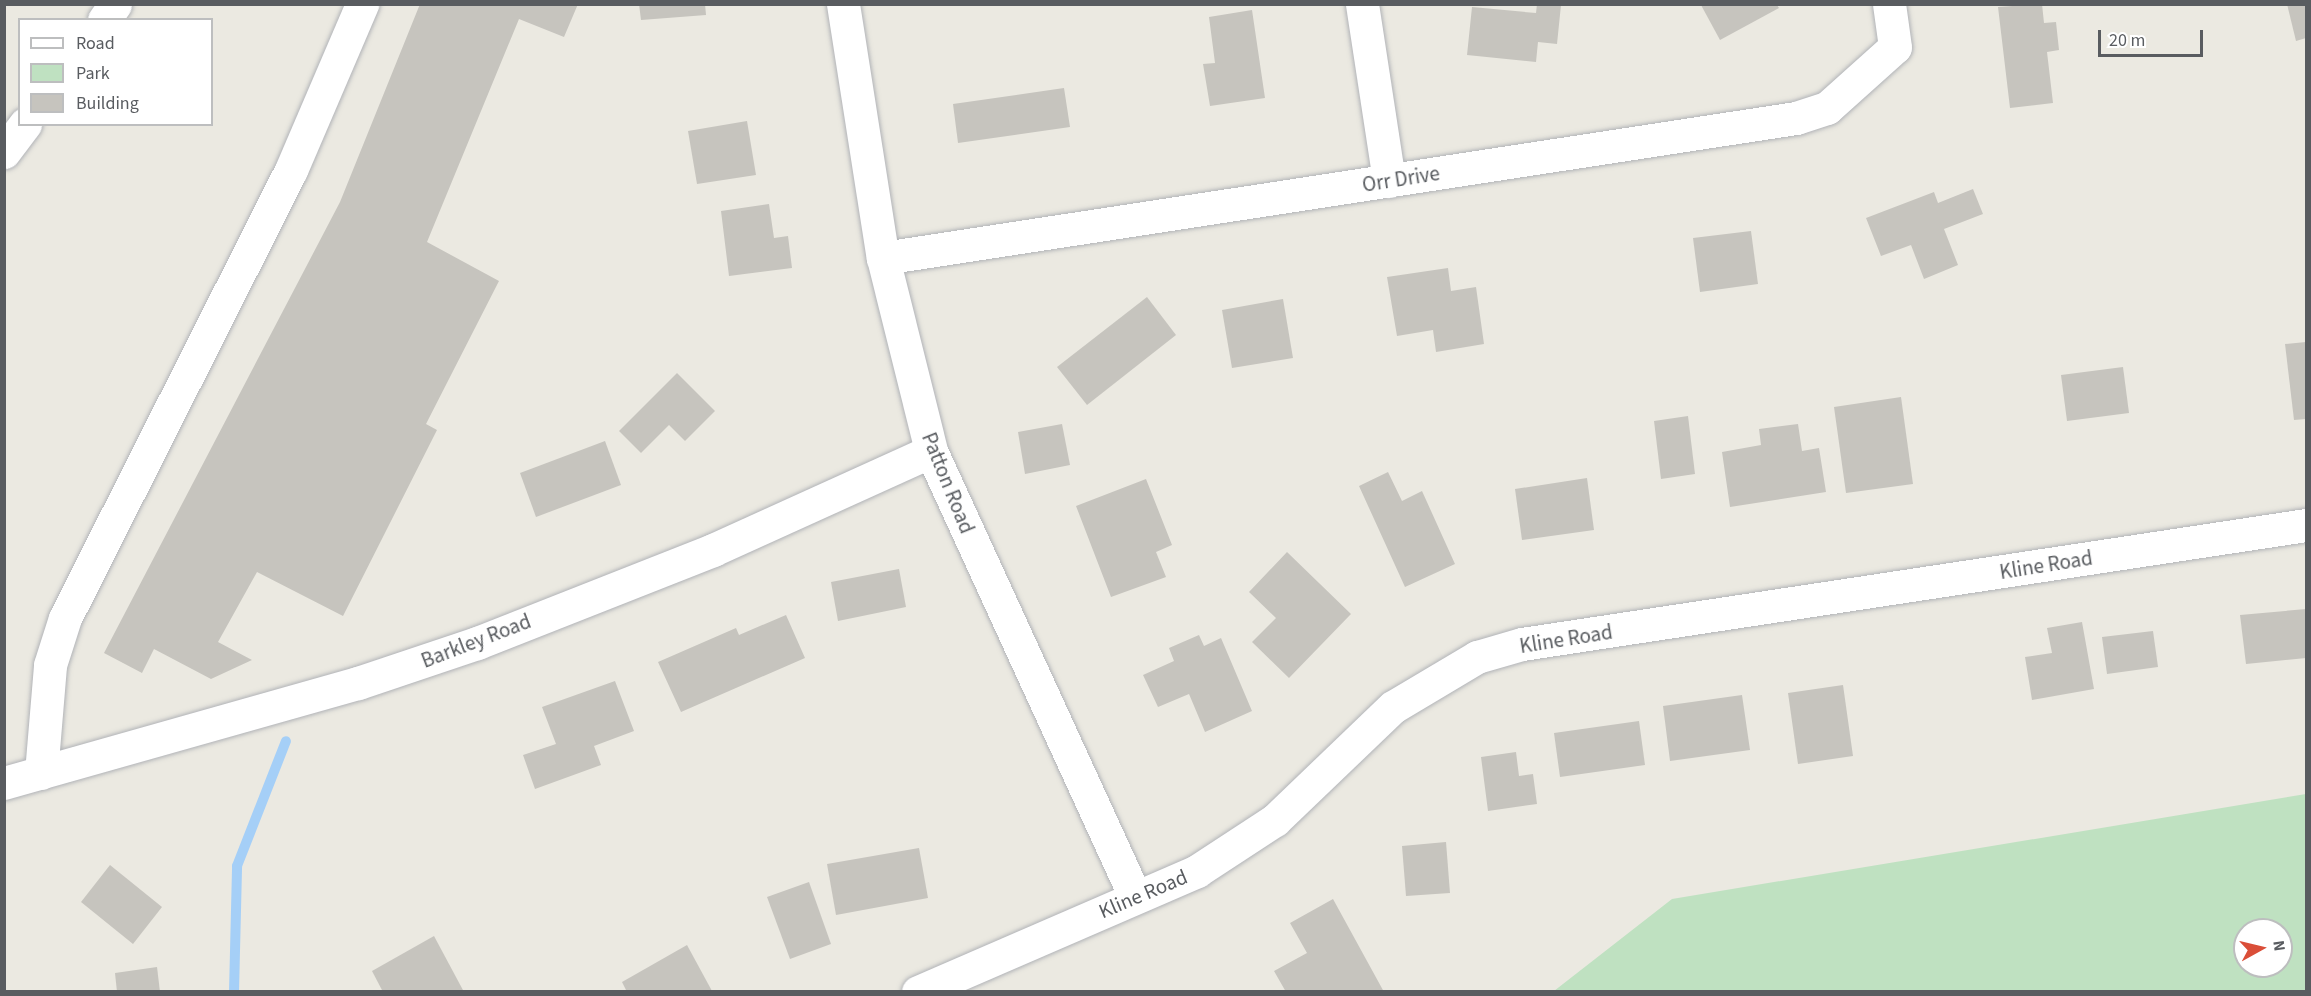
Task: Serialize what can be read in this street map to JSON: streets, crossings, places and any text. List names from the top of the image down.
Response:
{
  "streets": {
    "street": [
      "Orr Drive",
      "Patton Road",
      "Kline Road",
      "Barkley Road"
    ]
  },
  "crossings": [
    ["Orr Drive", "Patton Road"],
    ["Patton Road", "Kline Road"],
    ["Patton Road", "Barkley Road"]
  ],
  "legend": ["Road", "Park", "Building"],
  "scale_bar": "20 m",
  "north": "right"
}
